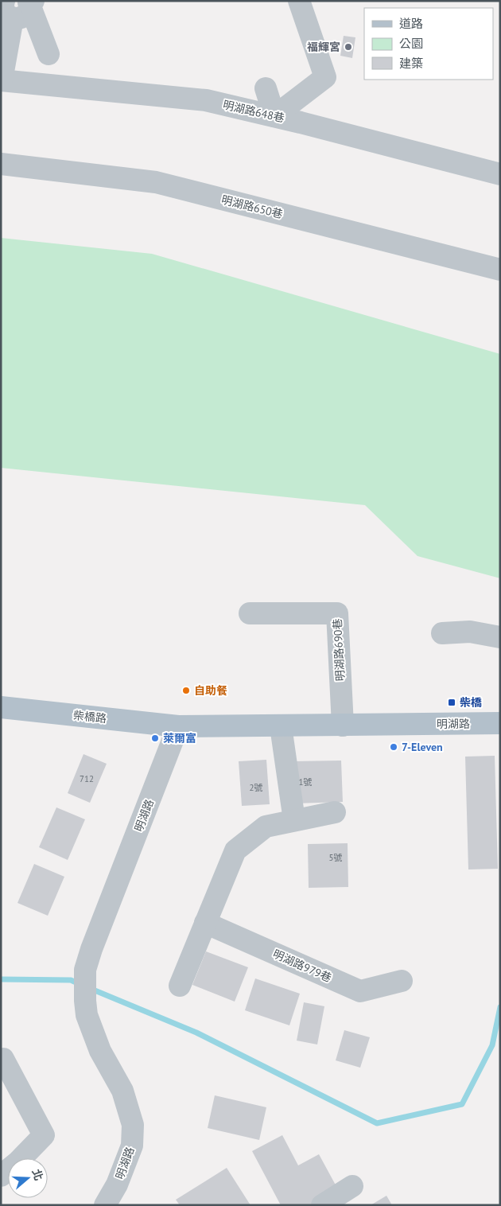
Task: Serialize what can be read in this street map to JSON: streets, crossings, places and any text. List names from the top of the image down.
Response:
{
  "streets": {
    "main road": ["柴橋路", "明湖路"],
    "street": [
      "明湖路648巷",
      "明湖路650巷",
      "明湖路690巷",
      "明湖路979巷"
    ]
  },
  "crossings": [
    ["明湖路690巷", "明湖路"],
    ["柴橋路", "明湖路"]
  ],
  "places": {
    "other": [
      "福輝宮",
      "自助餐",
      "萊爾富",
      "7-Eleven"
    ],
    "transit": ["柴橋"]
  },
  "house_numbers": [
    "712",
    "1號",
    "2號",
    "5號"
  ],
  "legend": ["道路", "公園", "建築"],
  "north": "right"
}
